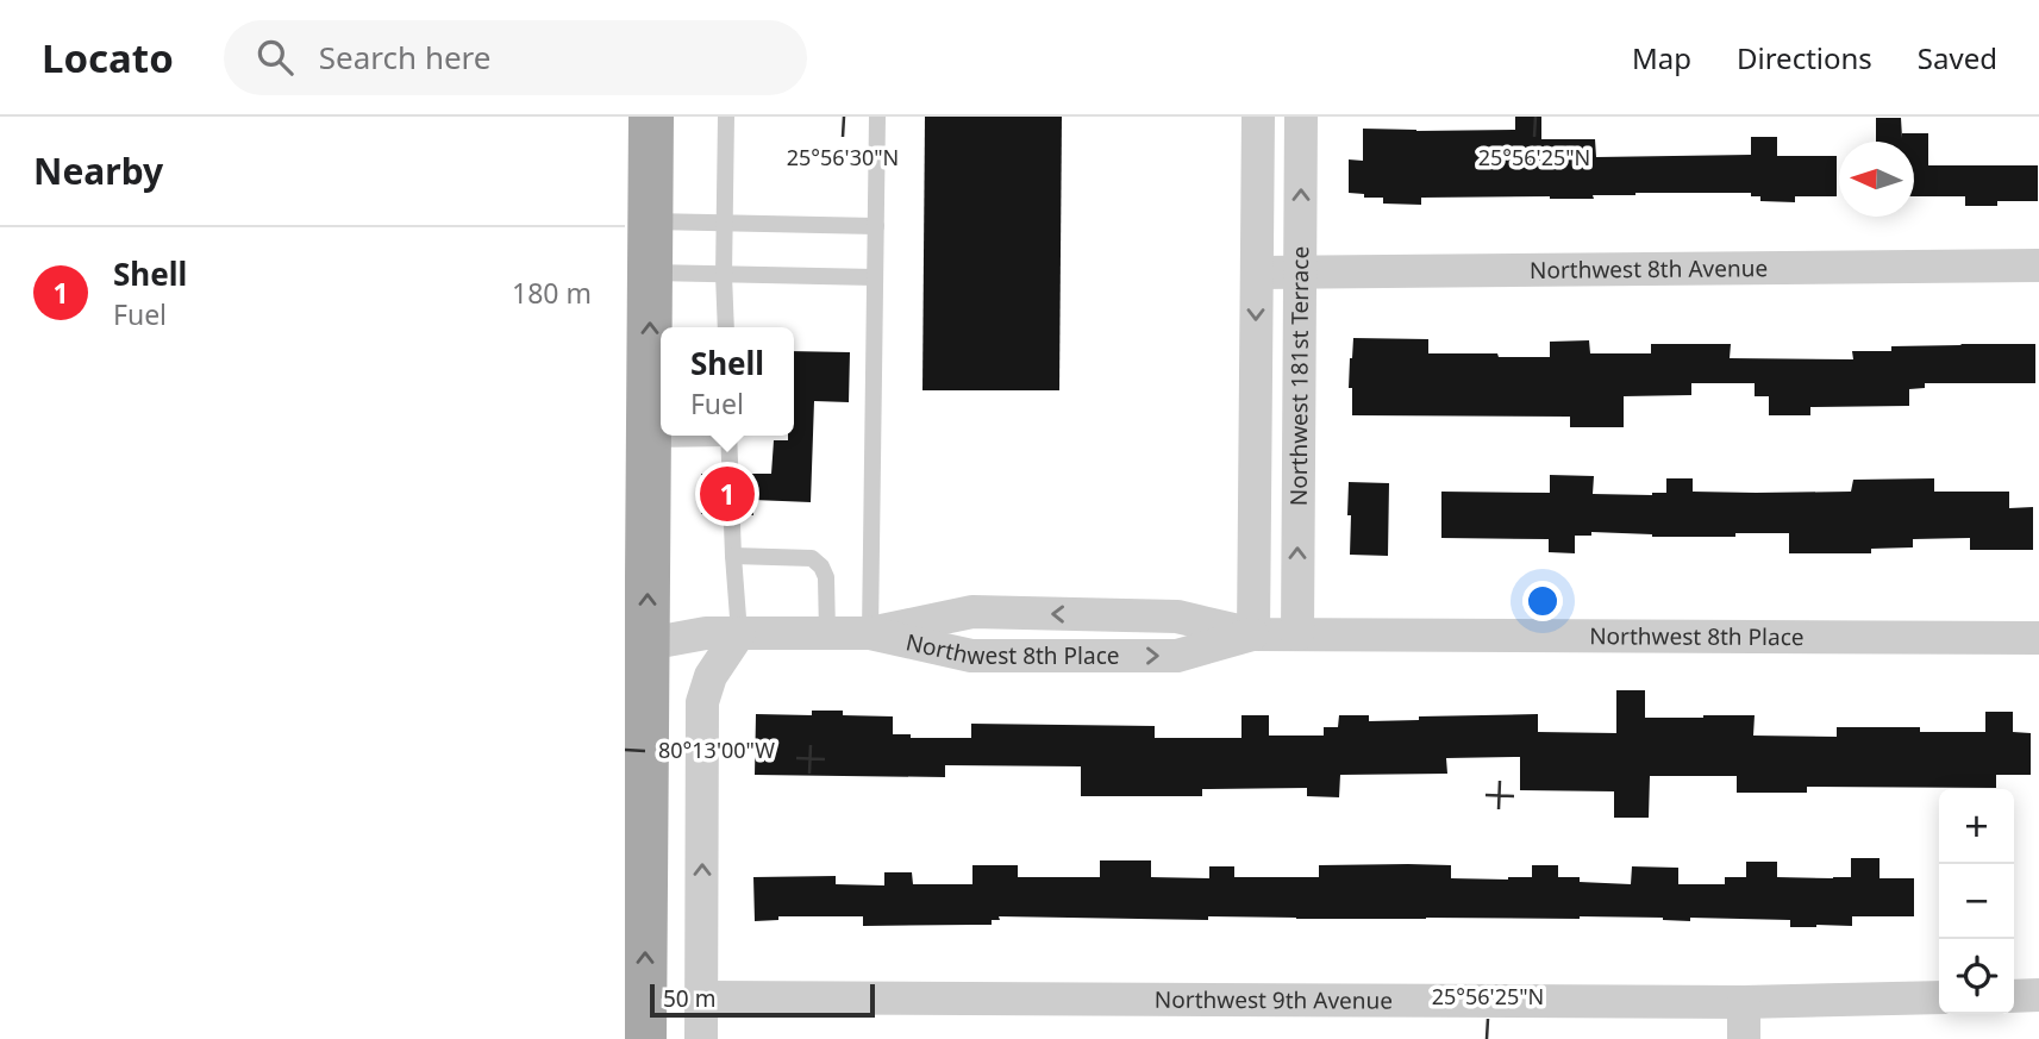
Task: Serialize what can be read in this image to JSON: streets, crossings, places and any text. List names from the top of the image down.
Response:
{
  "streets": {
    "street": [
      "Northwest 8th Avenue",
      "Northwest 181st Terrace",
      "Northwest 8th Place",
      "Northwest 9th Avenue"
    ]
  },
  "crossings": [
    ["Northwest 8th Avenue", "Northwest 181st Terrace"],
    ["Northwest 181st Terrace", "Northwest 8th Place"]
  ],
  "scale_bar": "50 m",
  "north": "left",
  "page": {
    "header": "Locato",
    "search": "Search here",
    "nav": ["Map", "Directions", "Saved"],
    "heading": "Nearby",
    "list": [
      {
        "mark": "1",
        "name": "Shell",
        "note": "Fuel",
        "value": "180 m"
      }
    ],
    "popup": ["Shell", "Fuel"],
    "pins": "1",
    "map_buttons": ["+", "−"],
    "scale": "50 m"
  },
  "coordinates": ["25°56'30\"N", "25°56'25\"N", "80°13'00\"W"]
}
